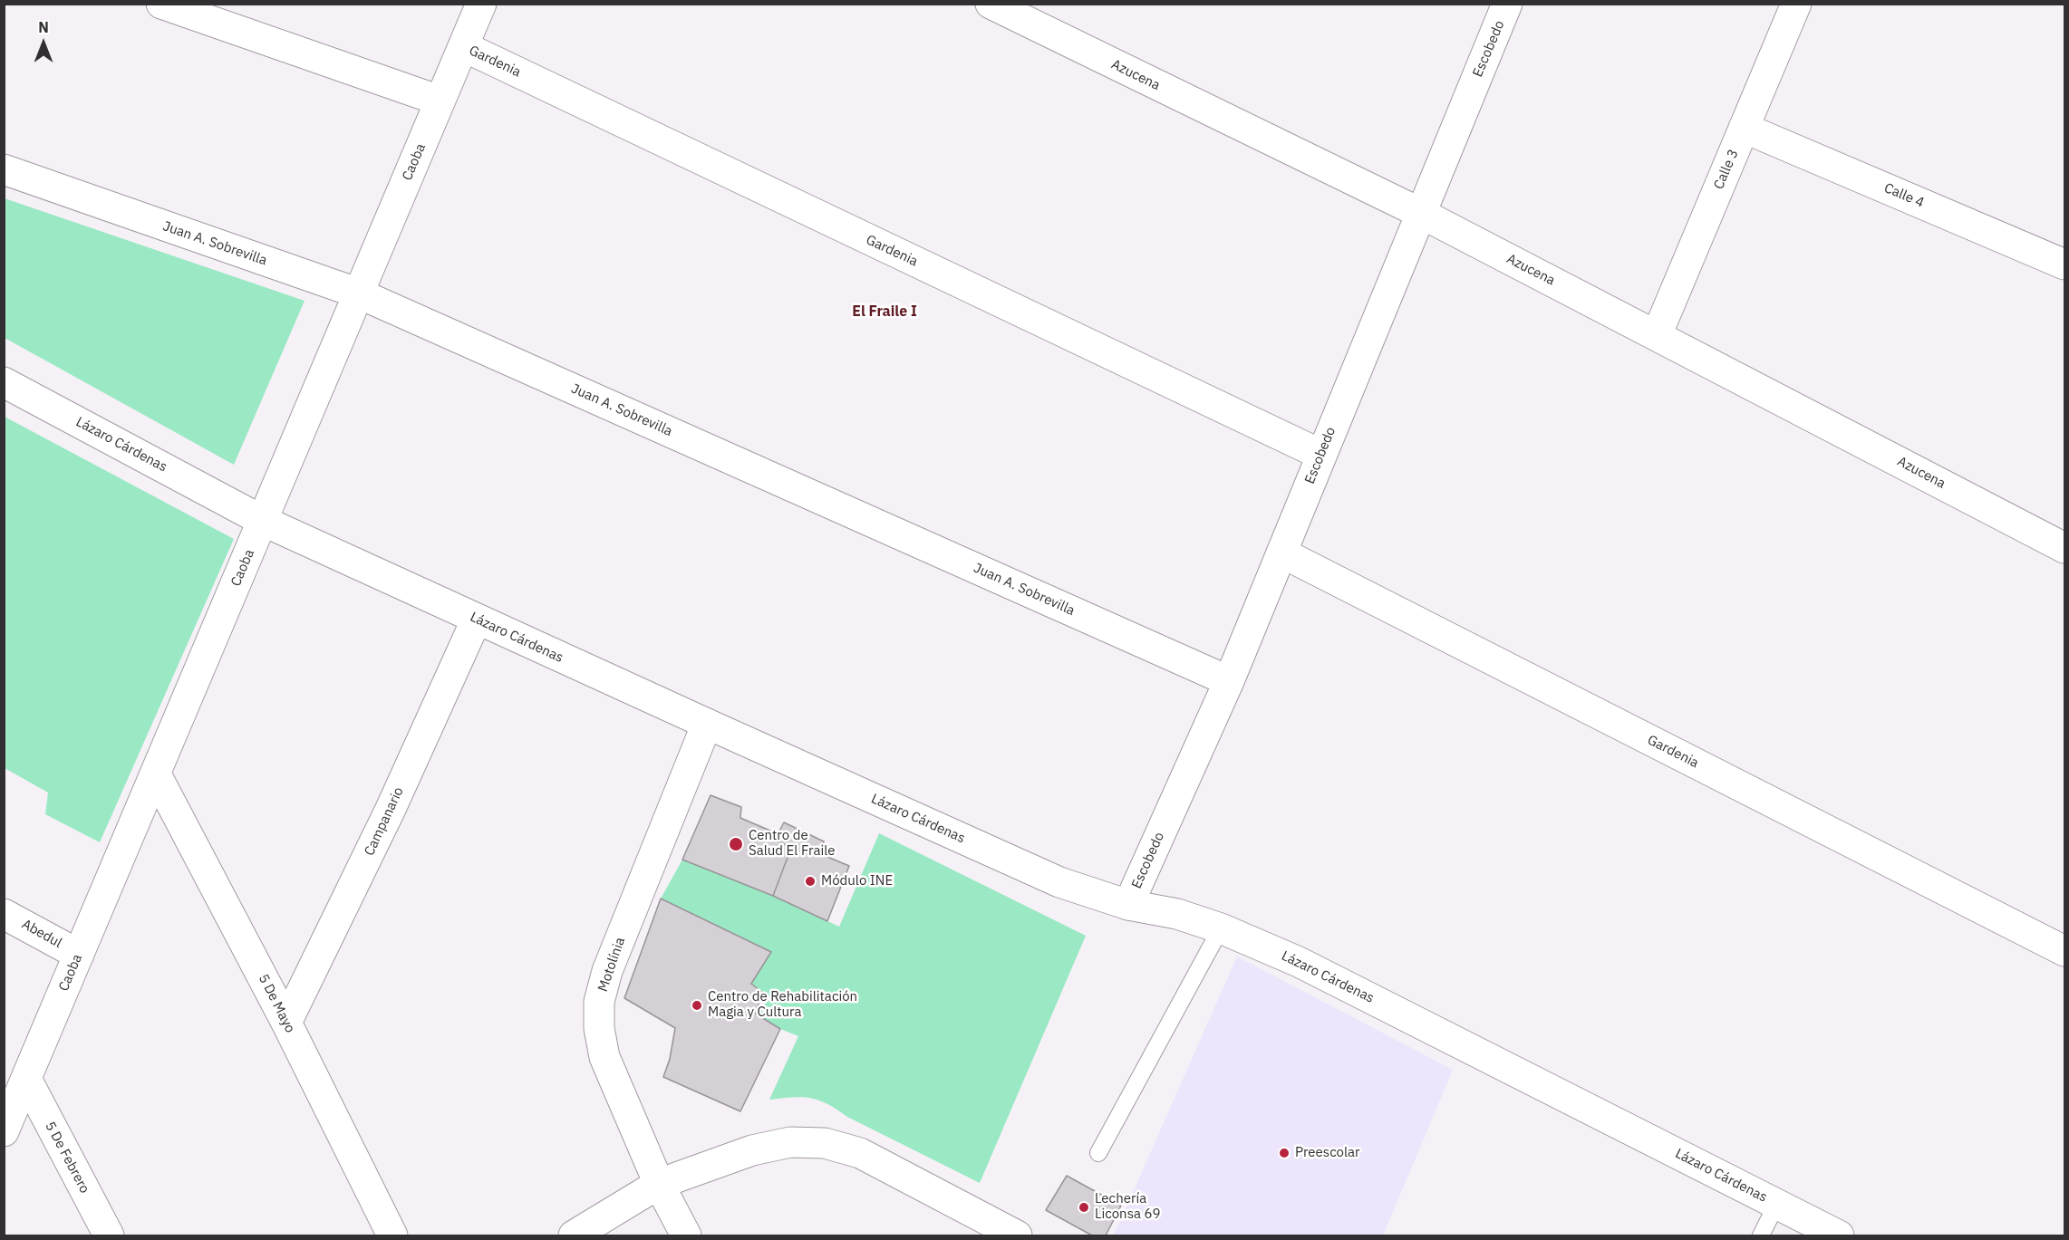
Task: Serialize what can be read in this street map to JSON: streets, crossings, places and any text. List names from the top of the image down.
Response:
{
  "streets": {
    "street": [
      "Escobedo",
      "Gardenia",
      "Azucena",
      "Caoba",
      "Calle 3",
      "Calle 4",
      "Juan A. Sobrevilla",
      "Lázaro Cárdenas",
      "Campanario",
      "Abedul",
      "Motolínia",
      "5 De Mayo",
      "5 De Febrero"
    ]
  },
  "crossings": [
    ["Escobedo", "Gardenia"],
    ["Escobedo", "Azucena"],
    ["Escobedo", "Juan A. Sobrevilla"],
    ["Escobedo", "Lázaro Cárdenas"],
    ["Gardenia", "Caoba"],
    ["Azucena", "Calle 3"],
    ["Caoba", "Juan A. Sobrevilla"],
    ["Caoba", "Lázaro Cárdenas"],
    ["Caoba", "Abedul"],
    ["Caoba", "5 De Mayo"],
    ["Caoba", "5 De Febrero"],
    ["Calle 3", "Calle 4"],
    ["Lázaro Cárdenas", "Campanario"],
    ["Lázaro Cárdenas", "Motolínia"],
    ["Campanario", "5 De Mayo"]
  ],
  "districts": ["El Fraile I"],
  "places": [
    "Centro de Salud El Fraile",
    "Módulo INE",
    "Centro de Rehabilitación Magia y Cultura",
    "Preescolar",
    "Lechería Liconsa 69"
  ],
  "north": "top"
}
